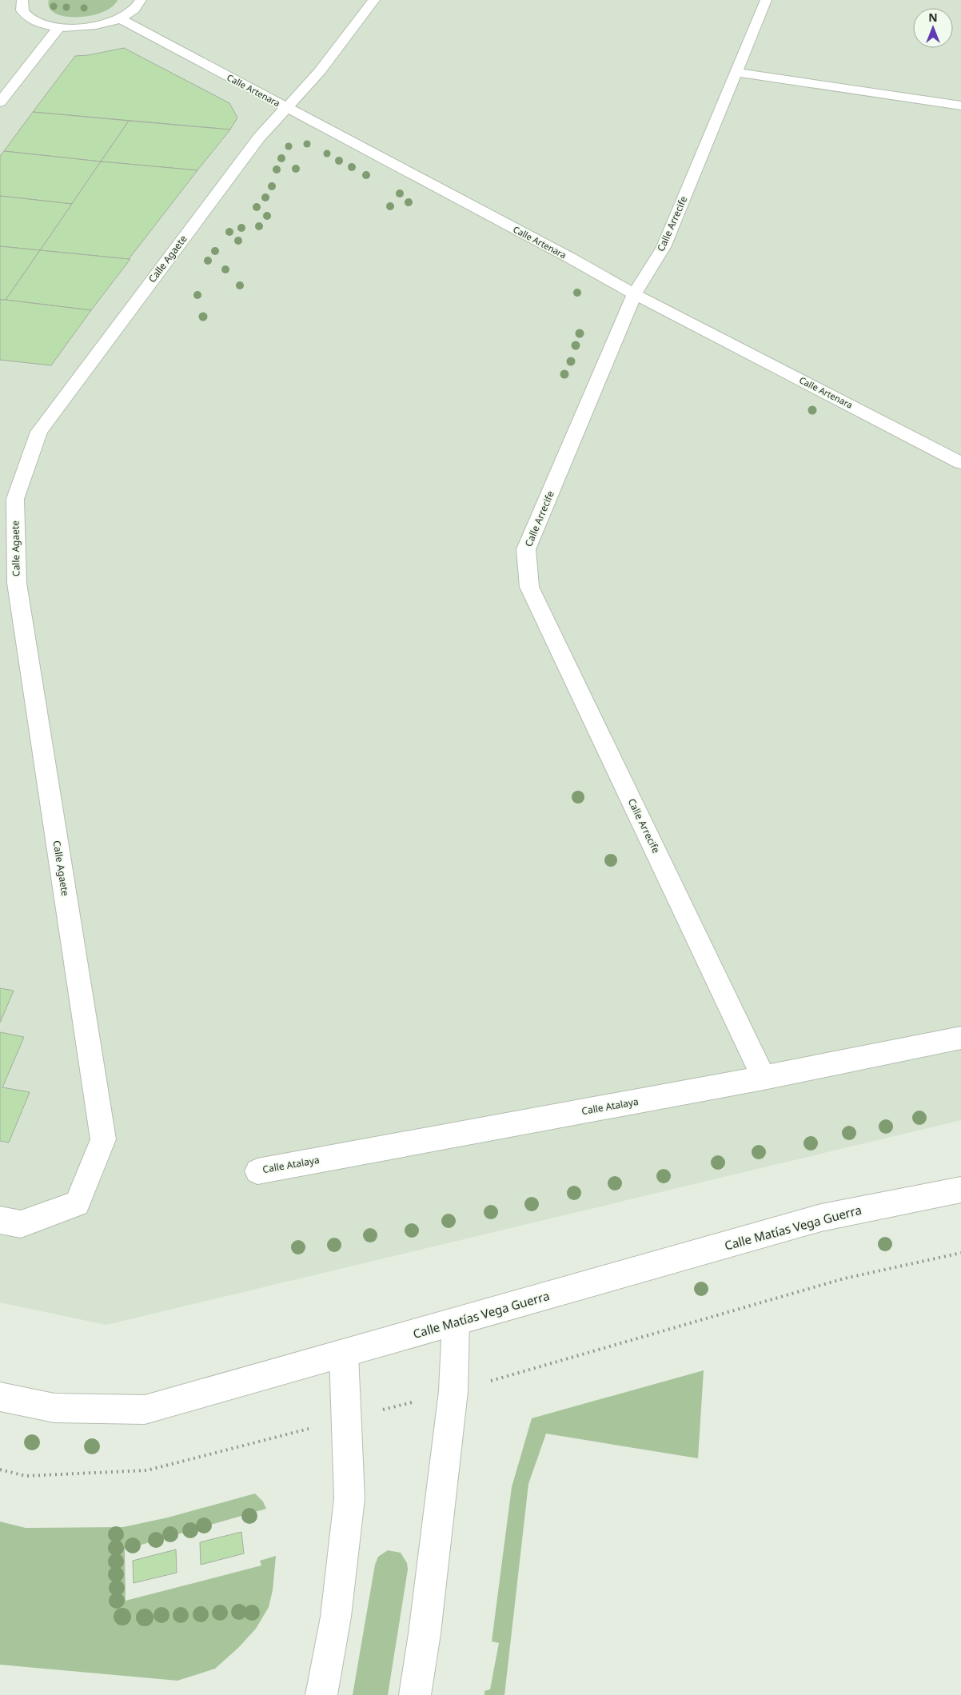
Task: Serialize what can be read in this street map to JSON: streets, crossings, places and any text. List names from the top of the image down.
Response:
{
  "streets": {
    "street": [
      "Calle Artenara",
      "Calle Arrecife",
      "Calle Agaete",
      "Calle Atalaya",
      "Calle Matías Vega Guerra"
    ]
  },
  "crossings": [
    ["Calle Artenara", "Calle Arrecife"],
    ["Calle Artenara", "Calle Agaete"],
    ["Calle Arrecife", "Calle Atalaya"]
  ],
  "north": "top"
}
